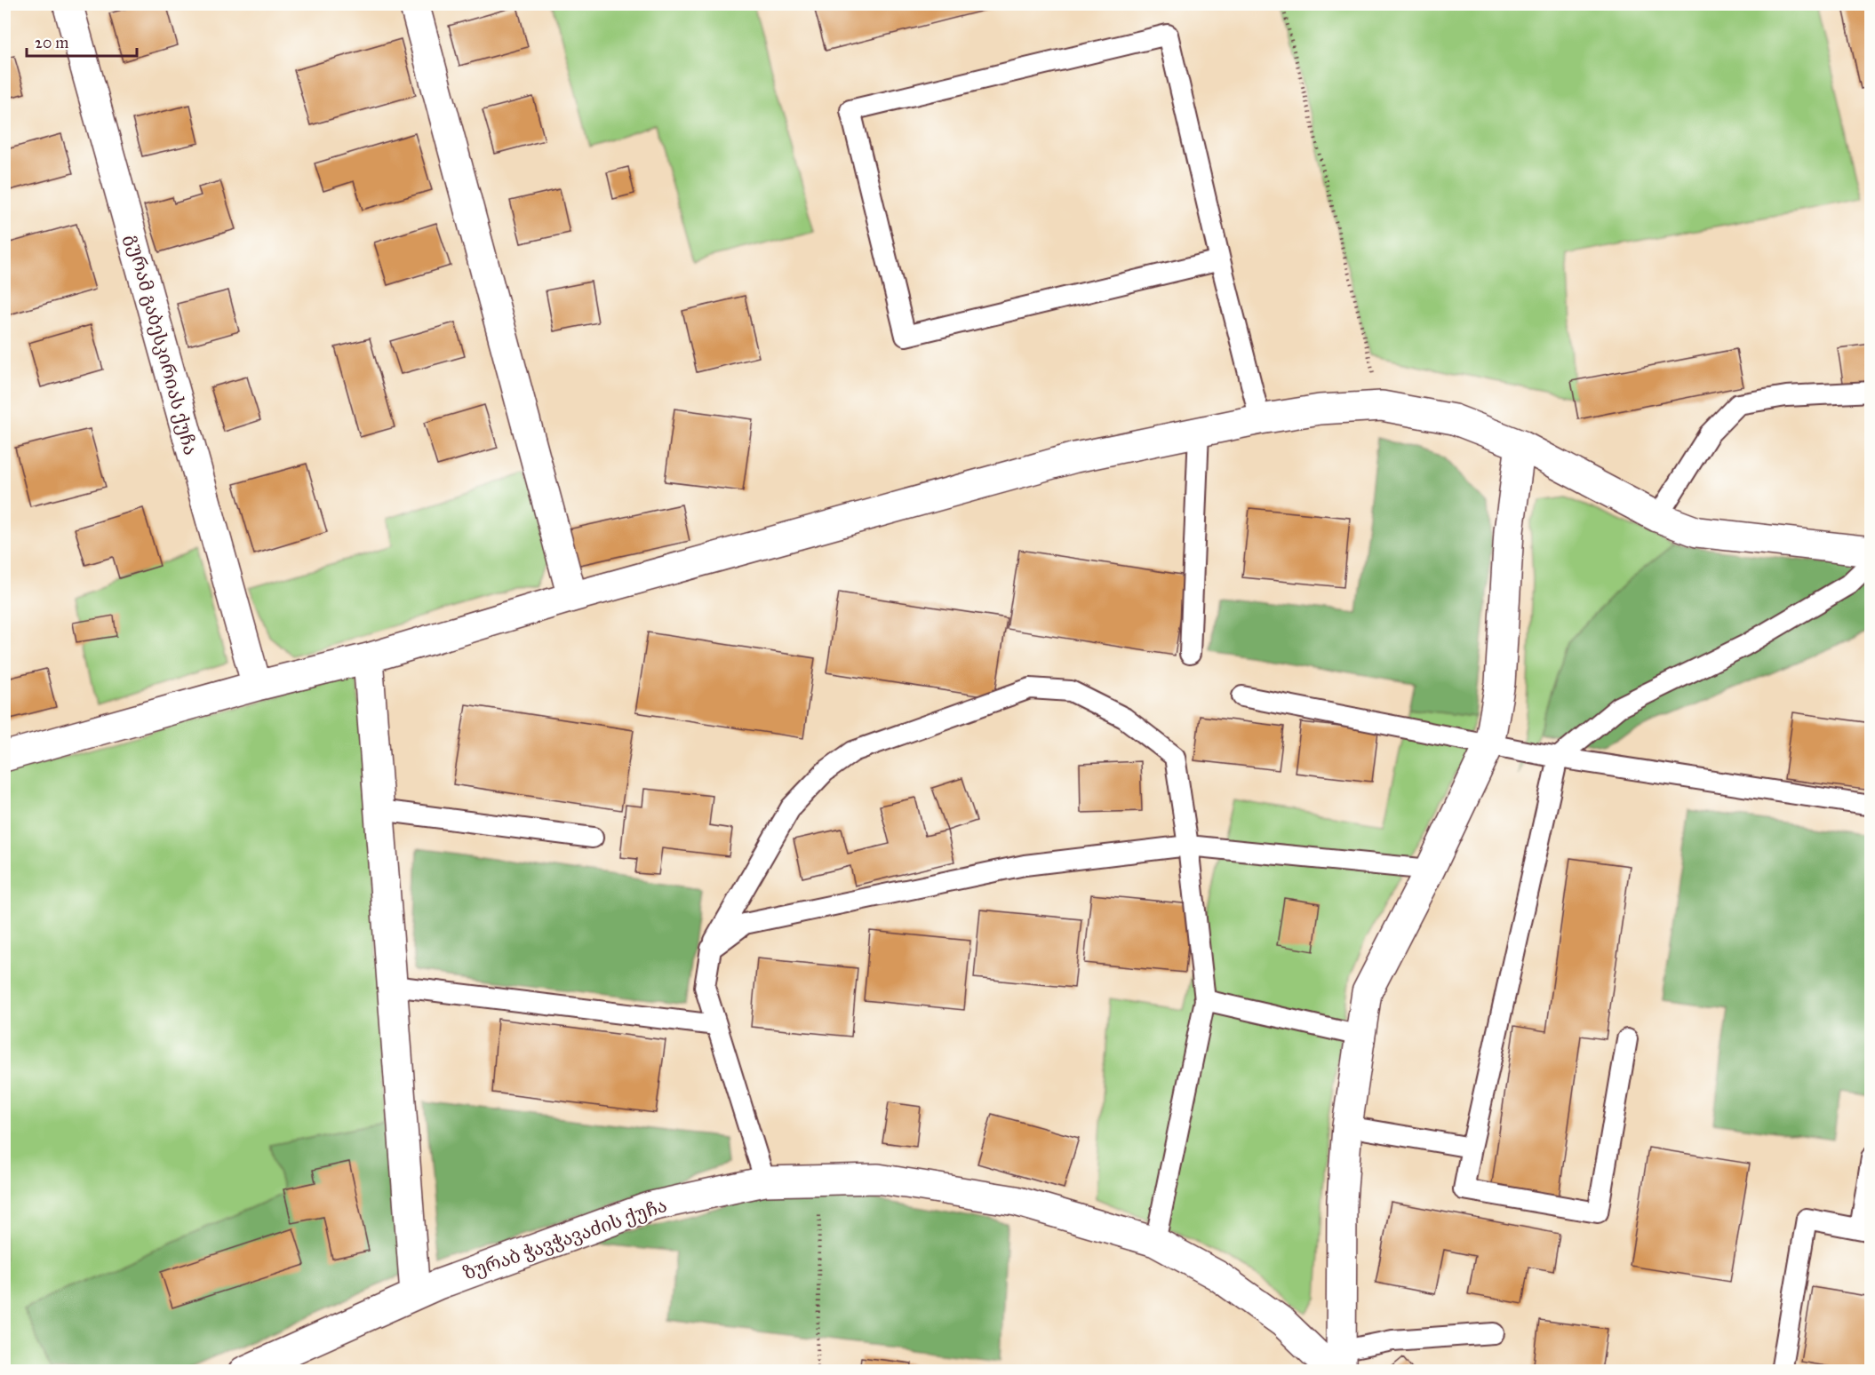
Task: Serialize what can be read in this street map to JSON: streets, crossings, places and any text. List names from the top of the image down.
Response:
{
  "streets": {
    "street": ["გურამ გაბესკირიას ქუჩა", "ზურაბ ჭავჭავაძის ქუჩა"]
  },
  "scale_bar": "20 m"
}
